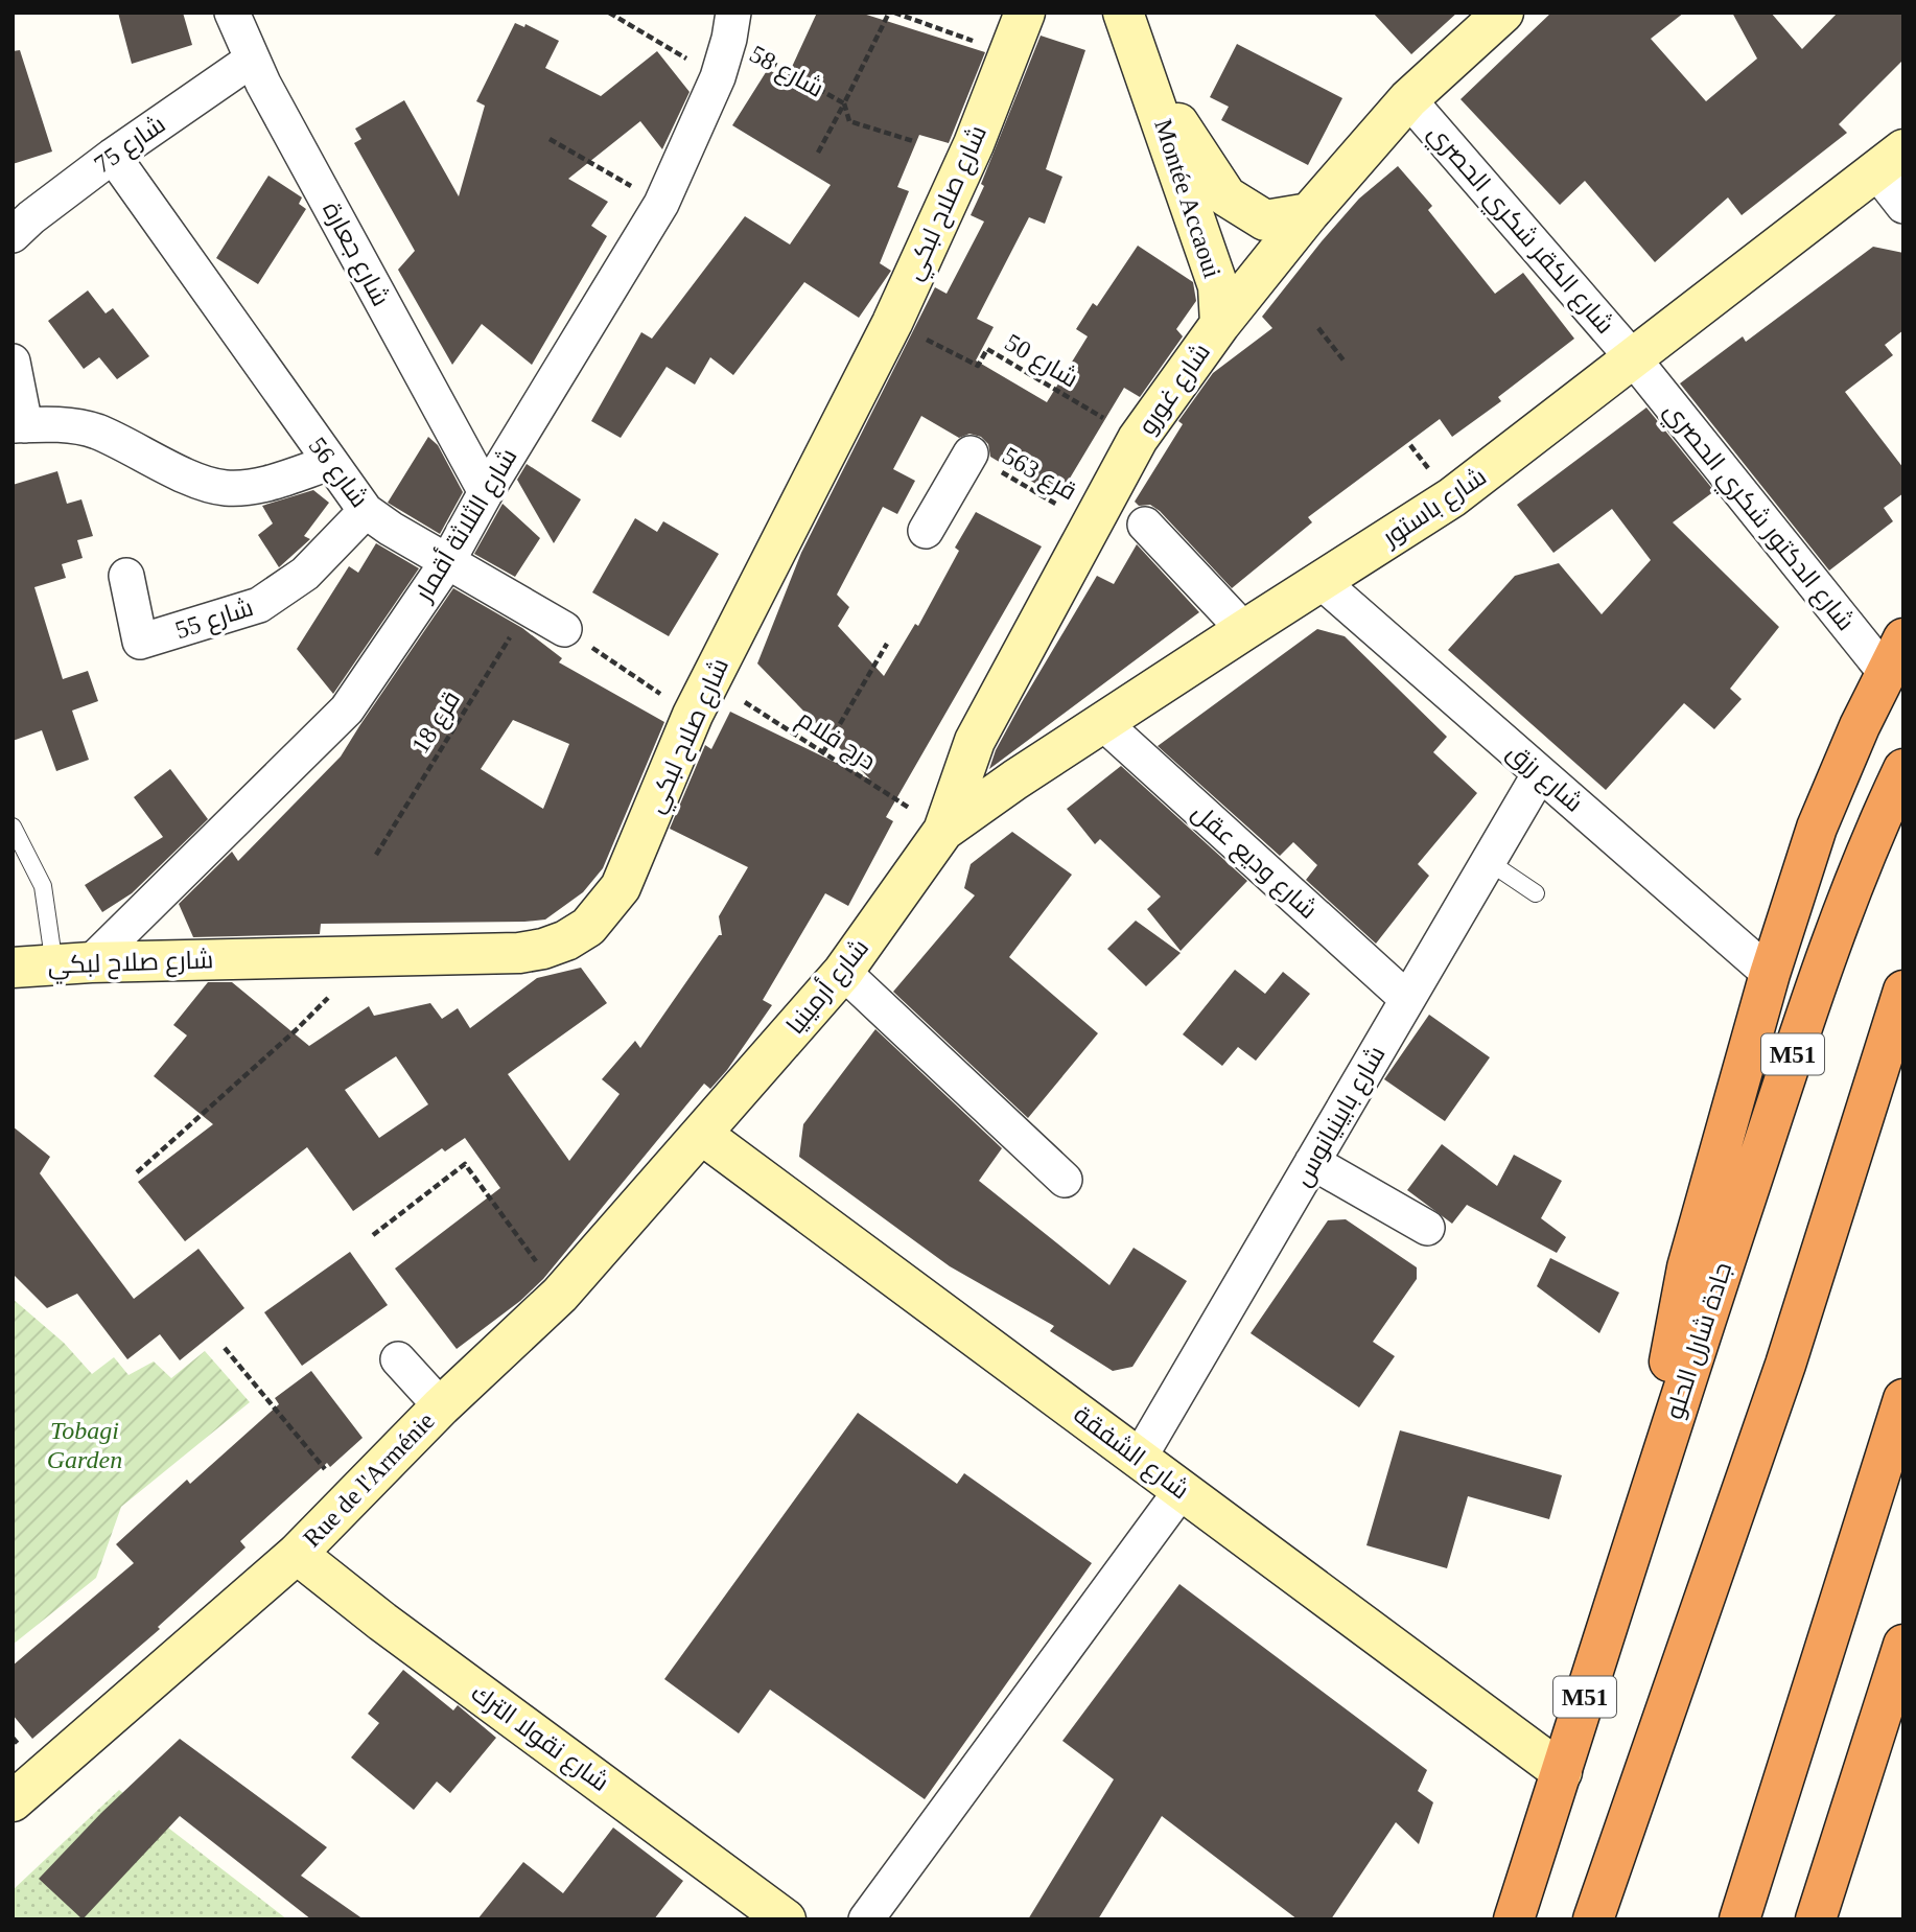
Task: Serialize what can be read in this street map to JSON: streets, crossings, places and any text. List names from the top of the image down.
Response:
{
  "streets": {
    "highway": ["M51", "جادة شارل الحلو"],
    "street": [
      "شارع 75",
      "Montée Accaoui",
      "شارع صلاح لبكي",
      "شارع الکقر شكري الحصري",
      "شارع جعارة",
      "شارع غورو",
      "شارع 56",
      "شارع باستور",
      "شارع الدكتور شكري الحصري",
      "شارع الثلاثة أقمار",
      "شارع 55",
      "شارع رزق",
      "شارع وديع عقل",
      "شارع أرمينيا",
      "شارع بابينيانوس",
      "شارع الشفقة",
      "Rue de l'Arménie",
      "شارع نقولا الترك"
    ],
    "path": [
      "شارع 58",
      "شارع 50",
      "قرع 563",
      "قرع 18",
      "درج فلام"
    ]
  },
  "crossings": [
    ["شارع 58", "شارع الثلاثة أقمار"],
    ["شارع 75", "شارع جعارة"],
    ["شارع 75", "شارع 56"],
    ["Montée Accaoui", "شارع غورو"],
    ["شارع صلاح لبكي", "شارع 50"],
    ["شارع صلاح لبكي", "شارع الثلاثة أقمار"],
    ["شارع صلاح لبكي", "درج فلام"],
    ["شارع الکقر شكري الحصري", "شارع غورو"],
    ["شارع الکقر شكري الحصري", "شارع باستور"],
    ["شارع الکقر شكري الحصري", "شارع الدكتور شكري الحصري"],
    ["شارع جعارة", "شارع الثلاثة أقمار"],
    ["شارع 50", "شارع غورو"],
    ["شارع غورو", "قرع 563"],
    ["شارع غورو", "شارع باستور"],
    ["شارع غورو", "درج فلام"],
    ["شارع غورو", "شارع أرمينيا"],
    ["شارع 56", "شارع الثلاثة أقمار"],
    ["شارع 56", "شارع 55"],
    ["شارع 56", "قرع 18"],
    ["شارع باستور", "شارع الدكتور شكري الحصري"],
    ["شارع باستور", "درج فلام"],
    ["شارع باستور", "شارع رزق"],
    ["شارع باستور", "شارع وديع عقل"],
    ["شارع باستور", "شارع أرمينيا"],
    ["درج فلام", "شارع أرمينيا"],
    ["شارع رزق", "شارع بابينيانوس"],
    ["شارع وديع عقل", "شارع بابينيانوس"],
    ["شارع أرمينيا", "شارع الشفقة"],
    ["شارع أرمينيا", "Rue de l'Arménie"],
    ["شارع بابينيانوس", "شارع الشفقة"],
    ["جادة شارل الحلو", "شارع الشفقة"],
    ["شارع الشفقة", "Rue de l'Arménie"],
    ["Rue de l'Arménie", "شارع نقولا الترك"]
  ],
  "parks": ["Tobagi Garden"]
}
